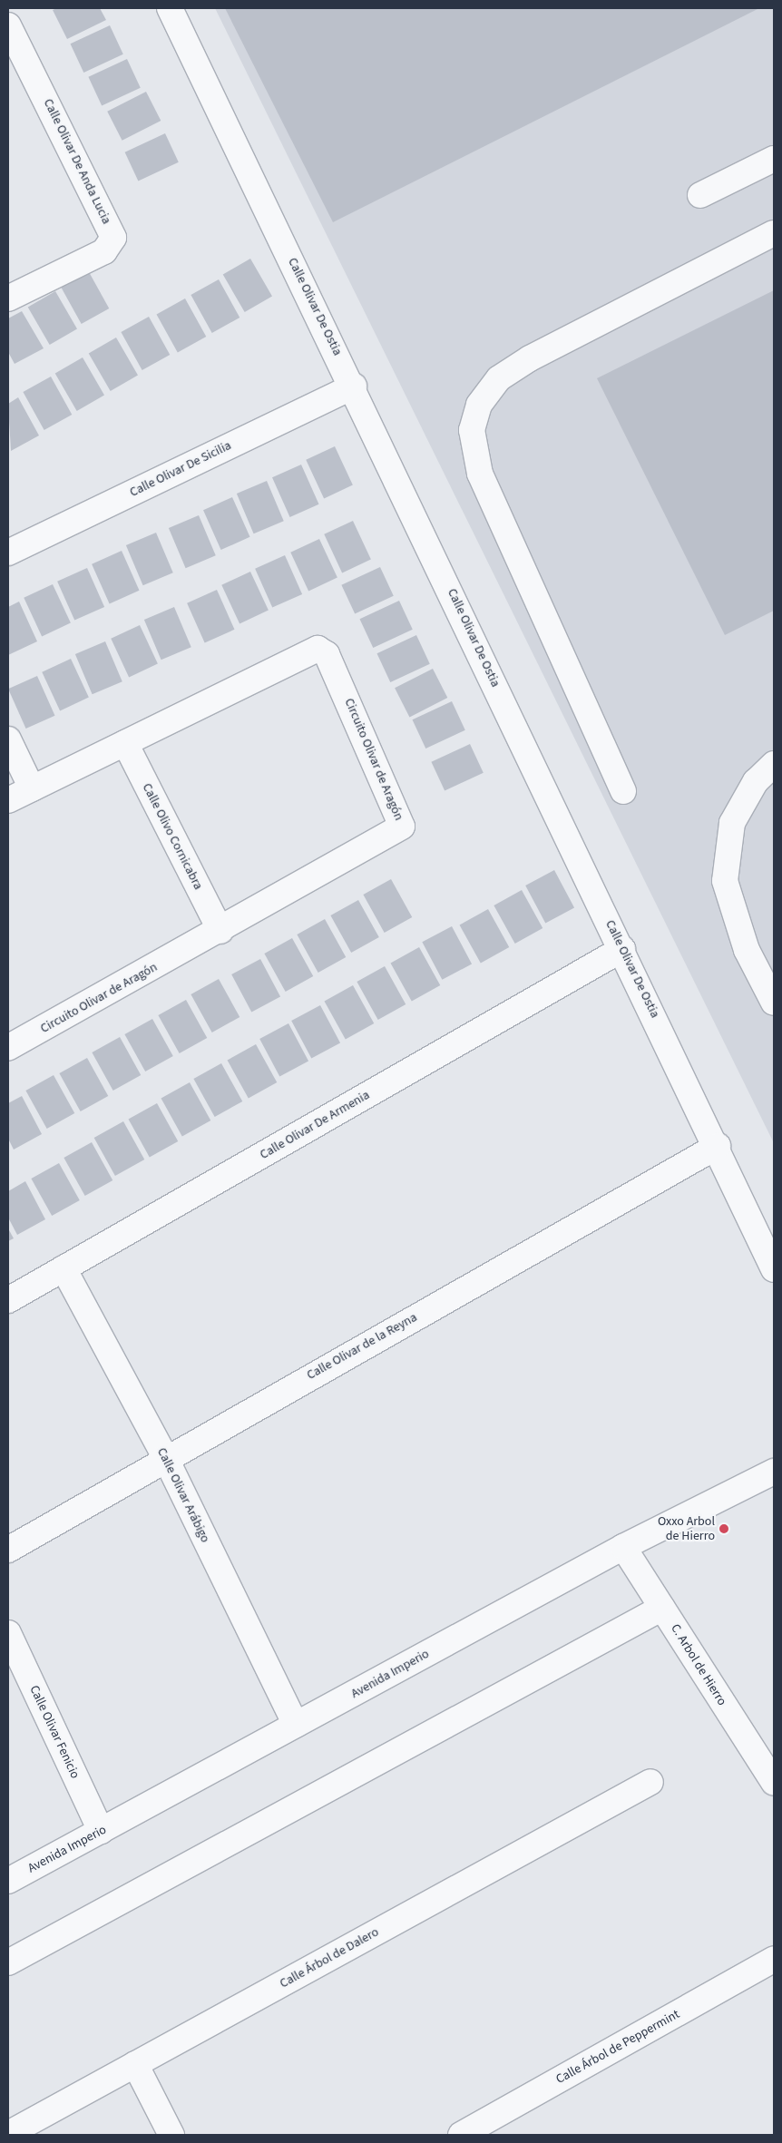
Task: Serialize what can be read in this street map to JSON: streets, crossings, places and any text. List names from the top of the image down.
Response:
{
  "streets": {
    "street": [
      "Calle Olivar De Anda Lucia",
      "Calle Olivar De Ostia",
      "Calle Olivar De Sicilia",
      "Circuito Olivar de Aragón",
      "Calle Olivo Cornicabra",
      "Calle Olivar De Armenia",
      "Calle Olivar de la Reyna",
      "Calle Olivar Arábigo",
      "C. Arbol de Hierro",
      "Avenida Imperio",
      "Calle Olivar Fenicio",
      "Calle Árbol de Dalero",
      "Calle Árbol de Peppermint"
    ]
  },
  "crossings": [
    ["Calle Olivar De Ostia", "Calle Olivar De Sicilia"],
    ["Calle Olivar De Ostia", "Calle Olivar De Armenia"],
    ["Calle Olivar De Ostia", "Calle Olivar de la Reyna"],
    ["Circuito Olivar de Aragón", "Calle Olivo Cornicabra"],
    ["Calle Olivar De Armenia", "Calle Olivar Arábigo"],
    ["Calle Olivar de la Reyna", "Calle Olivar Arábigo"],
    ["Calle Olivar Arábigo", "Avenida Imperio"],
    ["C. Arbol de Hierro", "Avenida Imperio"],
    ["Avenida Imperio", "Calle Olivar Fenicio"]
  ],
  "places": ["Oxxo Arbol de Hierro"]
}
